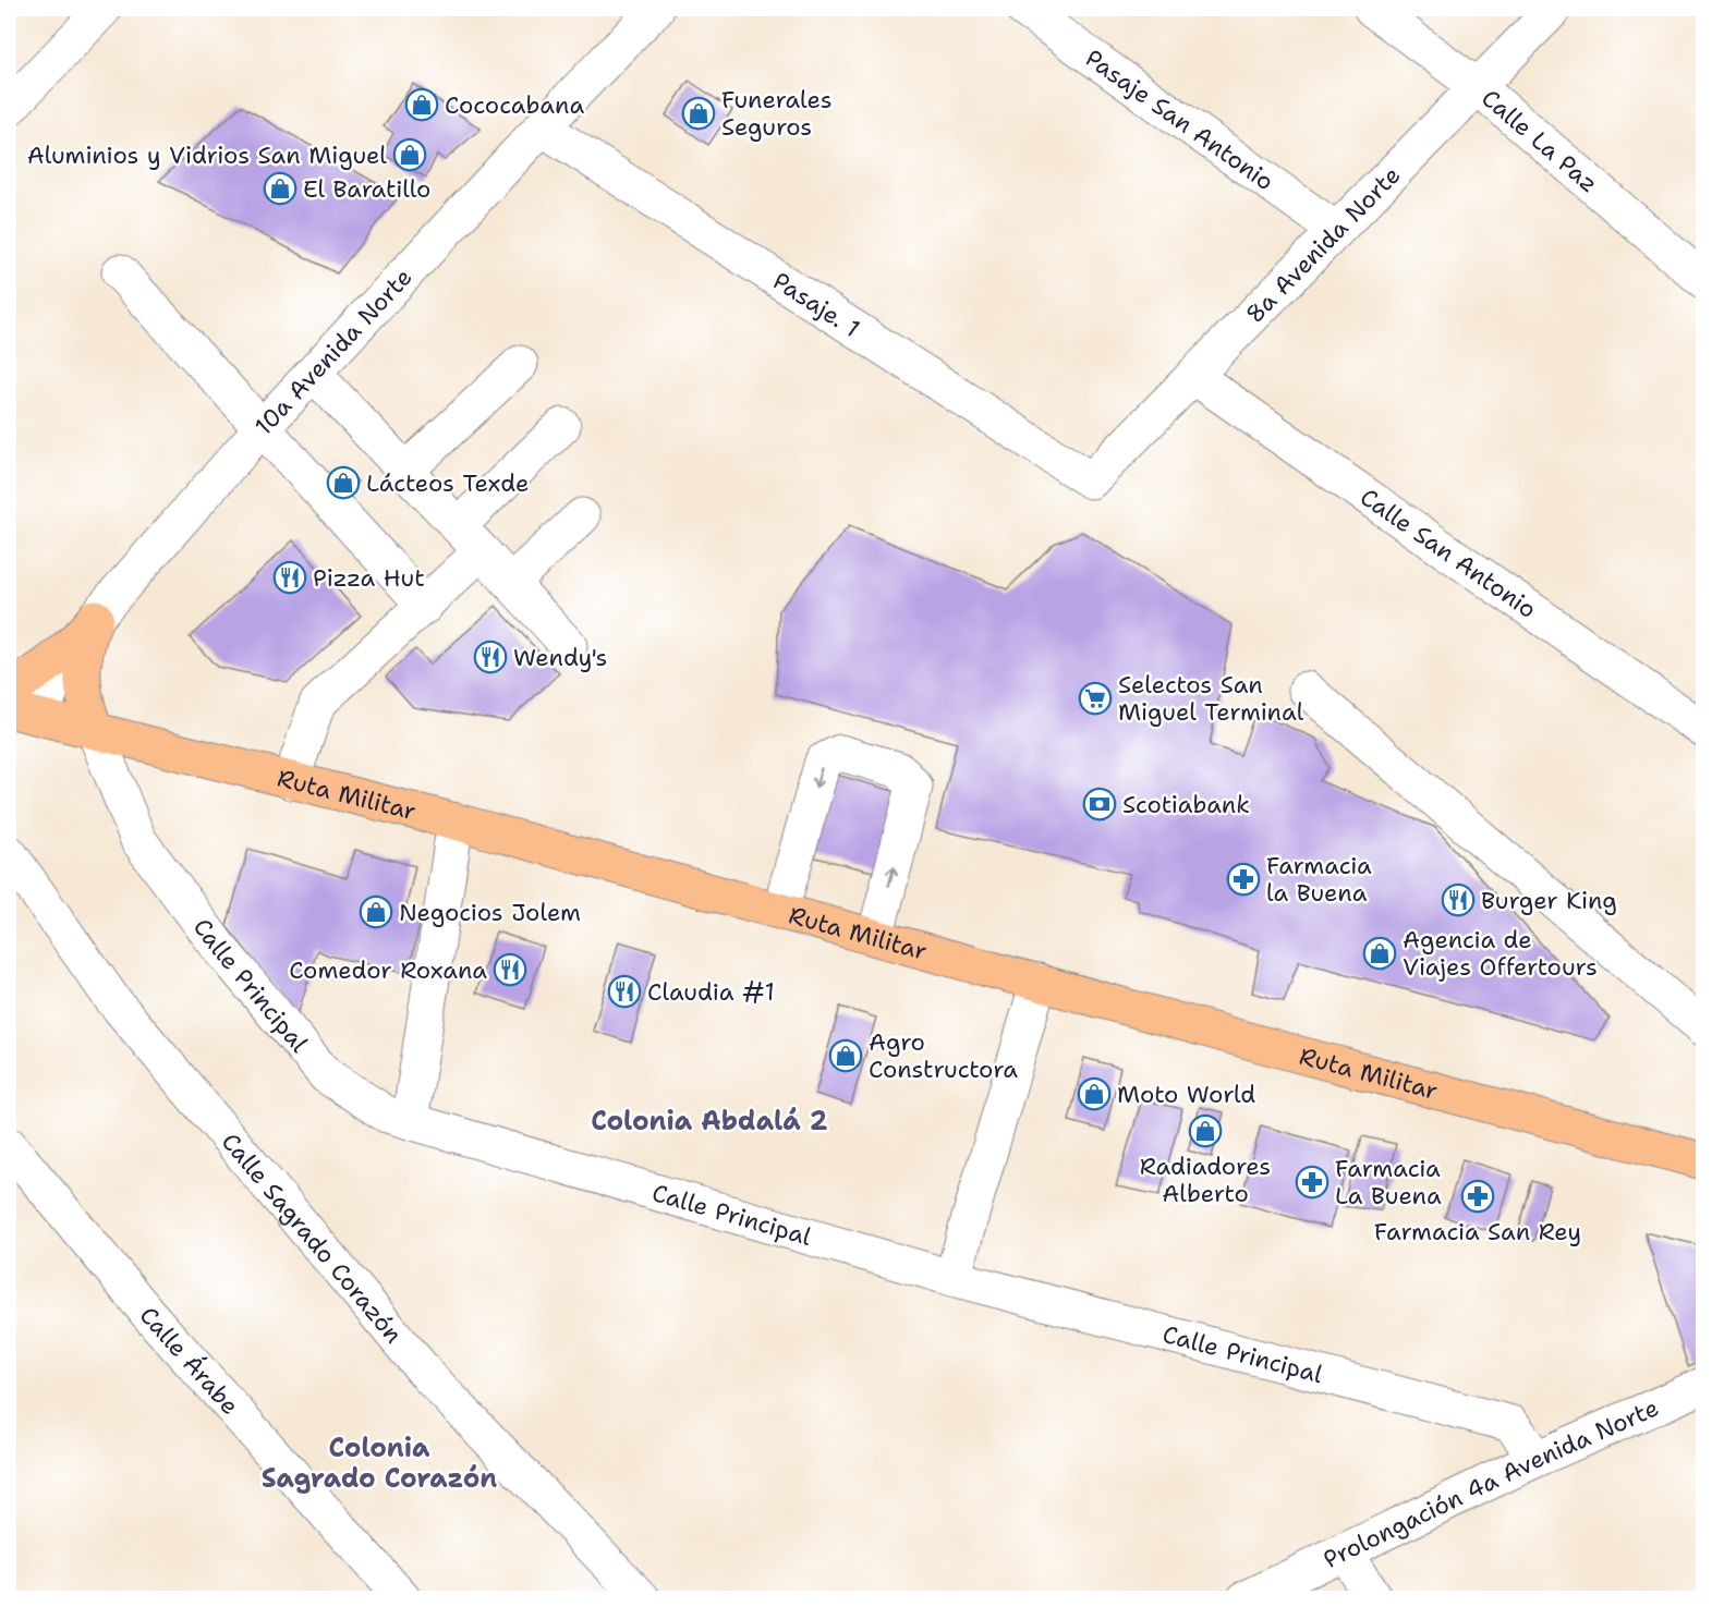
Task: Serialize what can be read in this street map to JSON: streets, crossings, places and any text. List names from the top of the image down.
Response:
{
  "streets": {
    "main road": ["Ruta Militar"],
    "street": [
      "Pasaje San Antonio",
      "Calle La Paz",
      "8a Avenida Norte",
      "Pasaje. 1",
      "10a Avenida Norte",
      "Calle San Antonio",
      "Calle Principal",
      "Calle Sagrado Corazón",
      "Calle Árabe",
      "Prolongación 4a Avenida Norte"
    ]
  },
  "crossings": [
    ["Pasaje San Antonio", "8a Avenida Norte"],
    ["Calle La Paz", "8a Avenida Norte"],
    ["8a Avenida Norte", "Pasaje. 1"],
    ["8a Avenida Norte", "Calle San Antonio"],
    ["Pasaje. 1", "10a Avenida Norte"],
    ["10a Avenida Norte", "Ruta Militar"],
    ["Ruta Militar", "Calle Principal"],
    ["Calle Principal", "Prolongación 4a Avenida Norte"]
  ],
  "districts": ["Colonia Abdalá 2", "Colonia Sagrado Corazón"],
  "places": {
    "shop": [
      "Cococabana",
      "Funerales Seguros",
      "Aluminios y Vidrios San Miguel",
      "El Baratillo",
      "Lácteos Texde",
      "Negocios Jolem",
      "Agencia de Viajes Offertours",
      "Agro Constructora",
      "Moto World",
      "Radiadores Alberto"
    ],
    "restaurant": [
      "Pizza Hut",
      "Wendy's",
      "Burger King",
      "Comedor Roxana",
      "Claudia #1"
    ],
    "supermarket": ["Selectos San Miguel Terminal"],
    "bank": ["Scotiabank"],
    "pharmacy": ["Farmacia la Buena", "Farmacia La Buena", "Farmacia San Rey"]
  }
}
